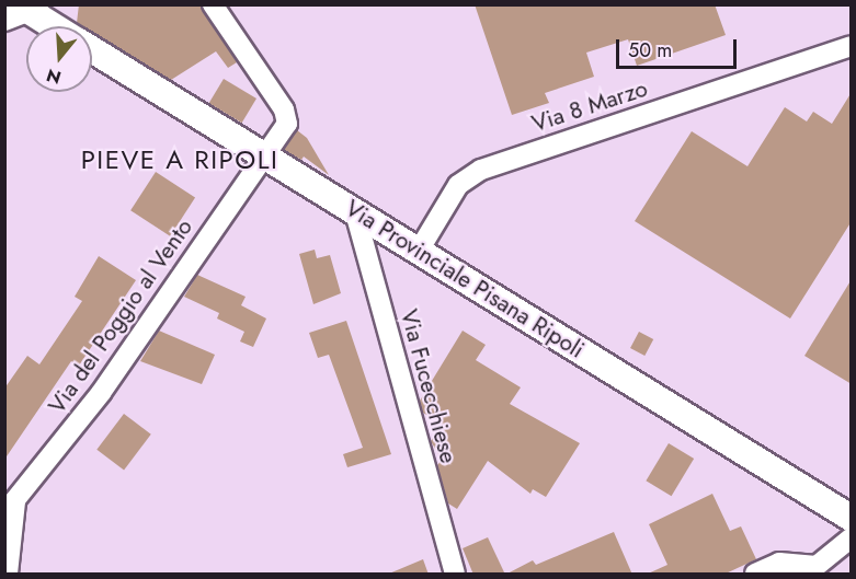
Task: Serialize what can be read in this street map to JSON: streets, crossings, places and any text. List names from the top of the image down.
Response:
{
  "streets": {
    "main road": ["Via Provinciale Pisana Ripoli"],
    "street": ["Via 8 Marzo", "Via del Poggio al Vento", "Via Fucecchiese"]
  },
  "crossings": [
    ["Via 8 Marzo", "Via Provinciale Pisana Ripoli"],
    ["Via Provinciale Pisana Ripoli", "Via del Poggio al Vento"],
    ["Via Provinciale Pisana Ripoli", "Via Fucecchiese"]
  ],
  "districts": ["PIEVE A RIPOLI"],
  "scale_bar": "50 m",
  "north": "bottom"
}
